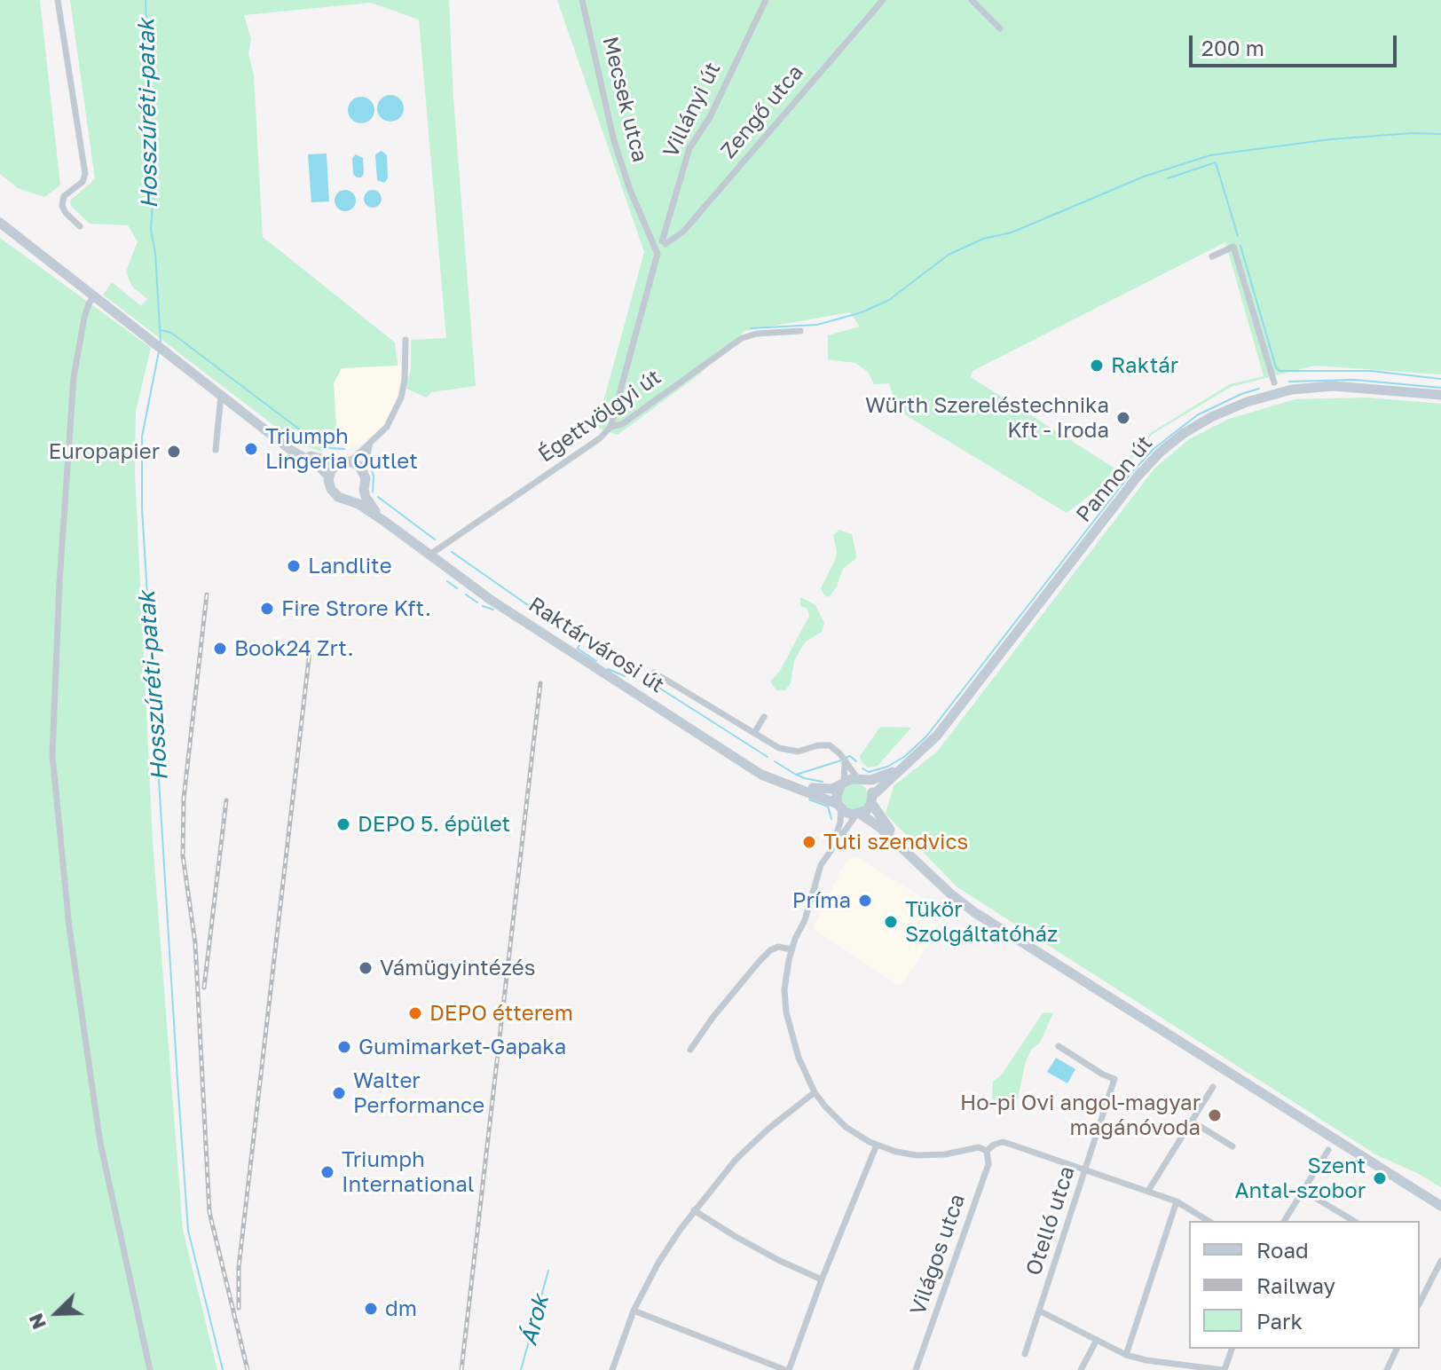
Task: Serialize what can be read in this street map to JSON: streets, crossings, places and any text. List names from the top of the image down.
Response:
{
  "streets": {
    "main road": ["Pannon út", "Raktárvárosi út"],
    "street": [
      "Mecsek utca",
      "Villányi út",
      "Zengő utca",
      "Égettvölgyi út",
      "Otelló utca",
      "Világos utca"
    ]
  },
  "crossings": [
    ["Villányi út", "Zengő utca"],
    ["Égettvölgyi út", "Raktárvárosi út"],
    ["Pannon út", "Raktárvárosi út"]
  ],
  "water": ["Hosszúréti-patak", "Árok"],
  "places": [
    "Raktár",
    "Würth Szereléstechnika Kft - Iroda",
    "Triumph Lingeria Outlet",
    "Europapier",
    "Landlite",
    "Fire Strore Kft.",
    "Book24 Zrt.",
    "DEPO 5. épület",
    "Tuti szendvics",
    "Príma",
    "Tükör Szolgáltatóház",
    "Vámügyintézés",
    "DEPO étterem",
    "Gumimarket-Gapaka",
    "Walter Performance",
    "Ho-pi Ovi angol-magyar magánóvoda",
    "Triumph International",
    "Szent Antal-szobor",
    "dm"
  ],
  "legend": ["Road", "Railway", "Park"],
  "scale_bar": "200 m",
  "north": "bottom left"
}
